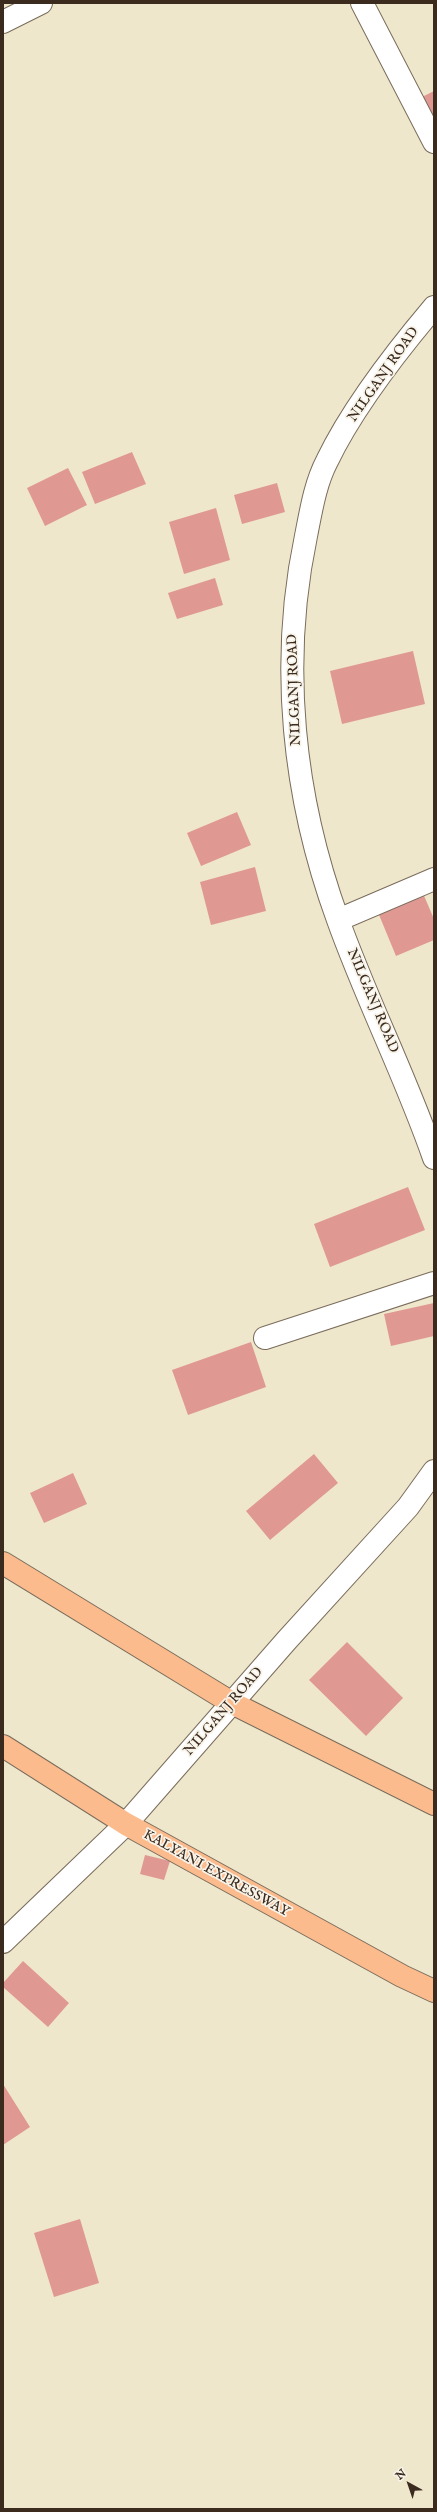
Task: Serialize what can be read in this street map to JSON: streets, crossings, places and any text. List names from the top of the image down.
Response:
{
  "streets": {
    "highway": ["KALYANI EXPRESSWAY"],
    "street": ["NILGANJ ROAD"]
  },
  "crossings": [
    ["NILGANJ ROAD", "KALYANI EXPRESSWAY"]
  ],
  "north": "top left"
}
